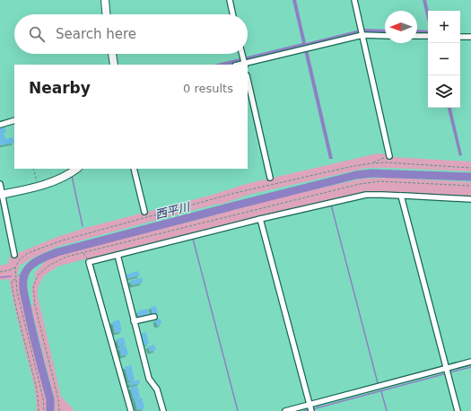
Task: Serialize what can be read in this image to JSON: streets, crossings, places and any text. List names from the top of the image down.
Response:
{
  "water": ["西平川"],
  "north": "left",
  "page": {
    "map_buttons": ["+", "−"],
    "search": "Search here",
    "heading": ["Nearby", "0 results"]
  }
}
